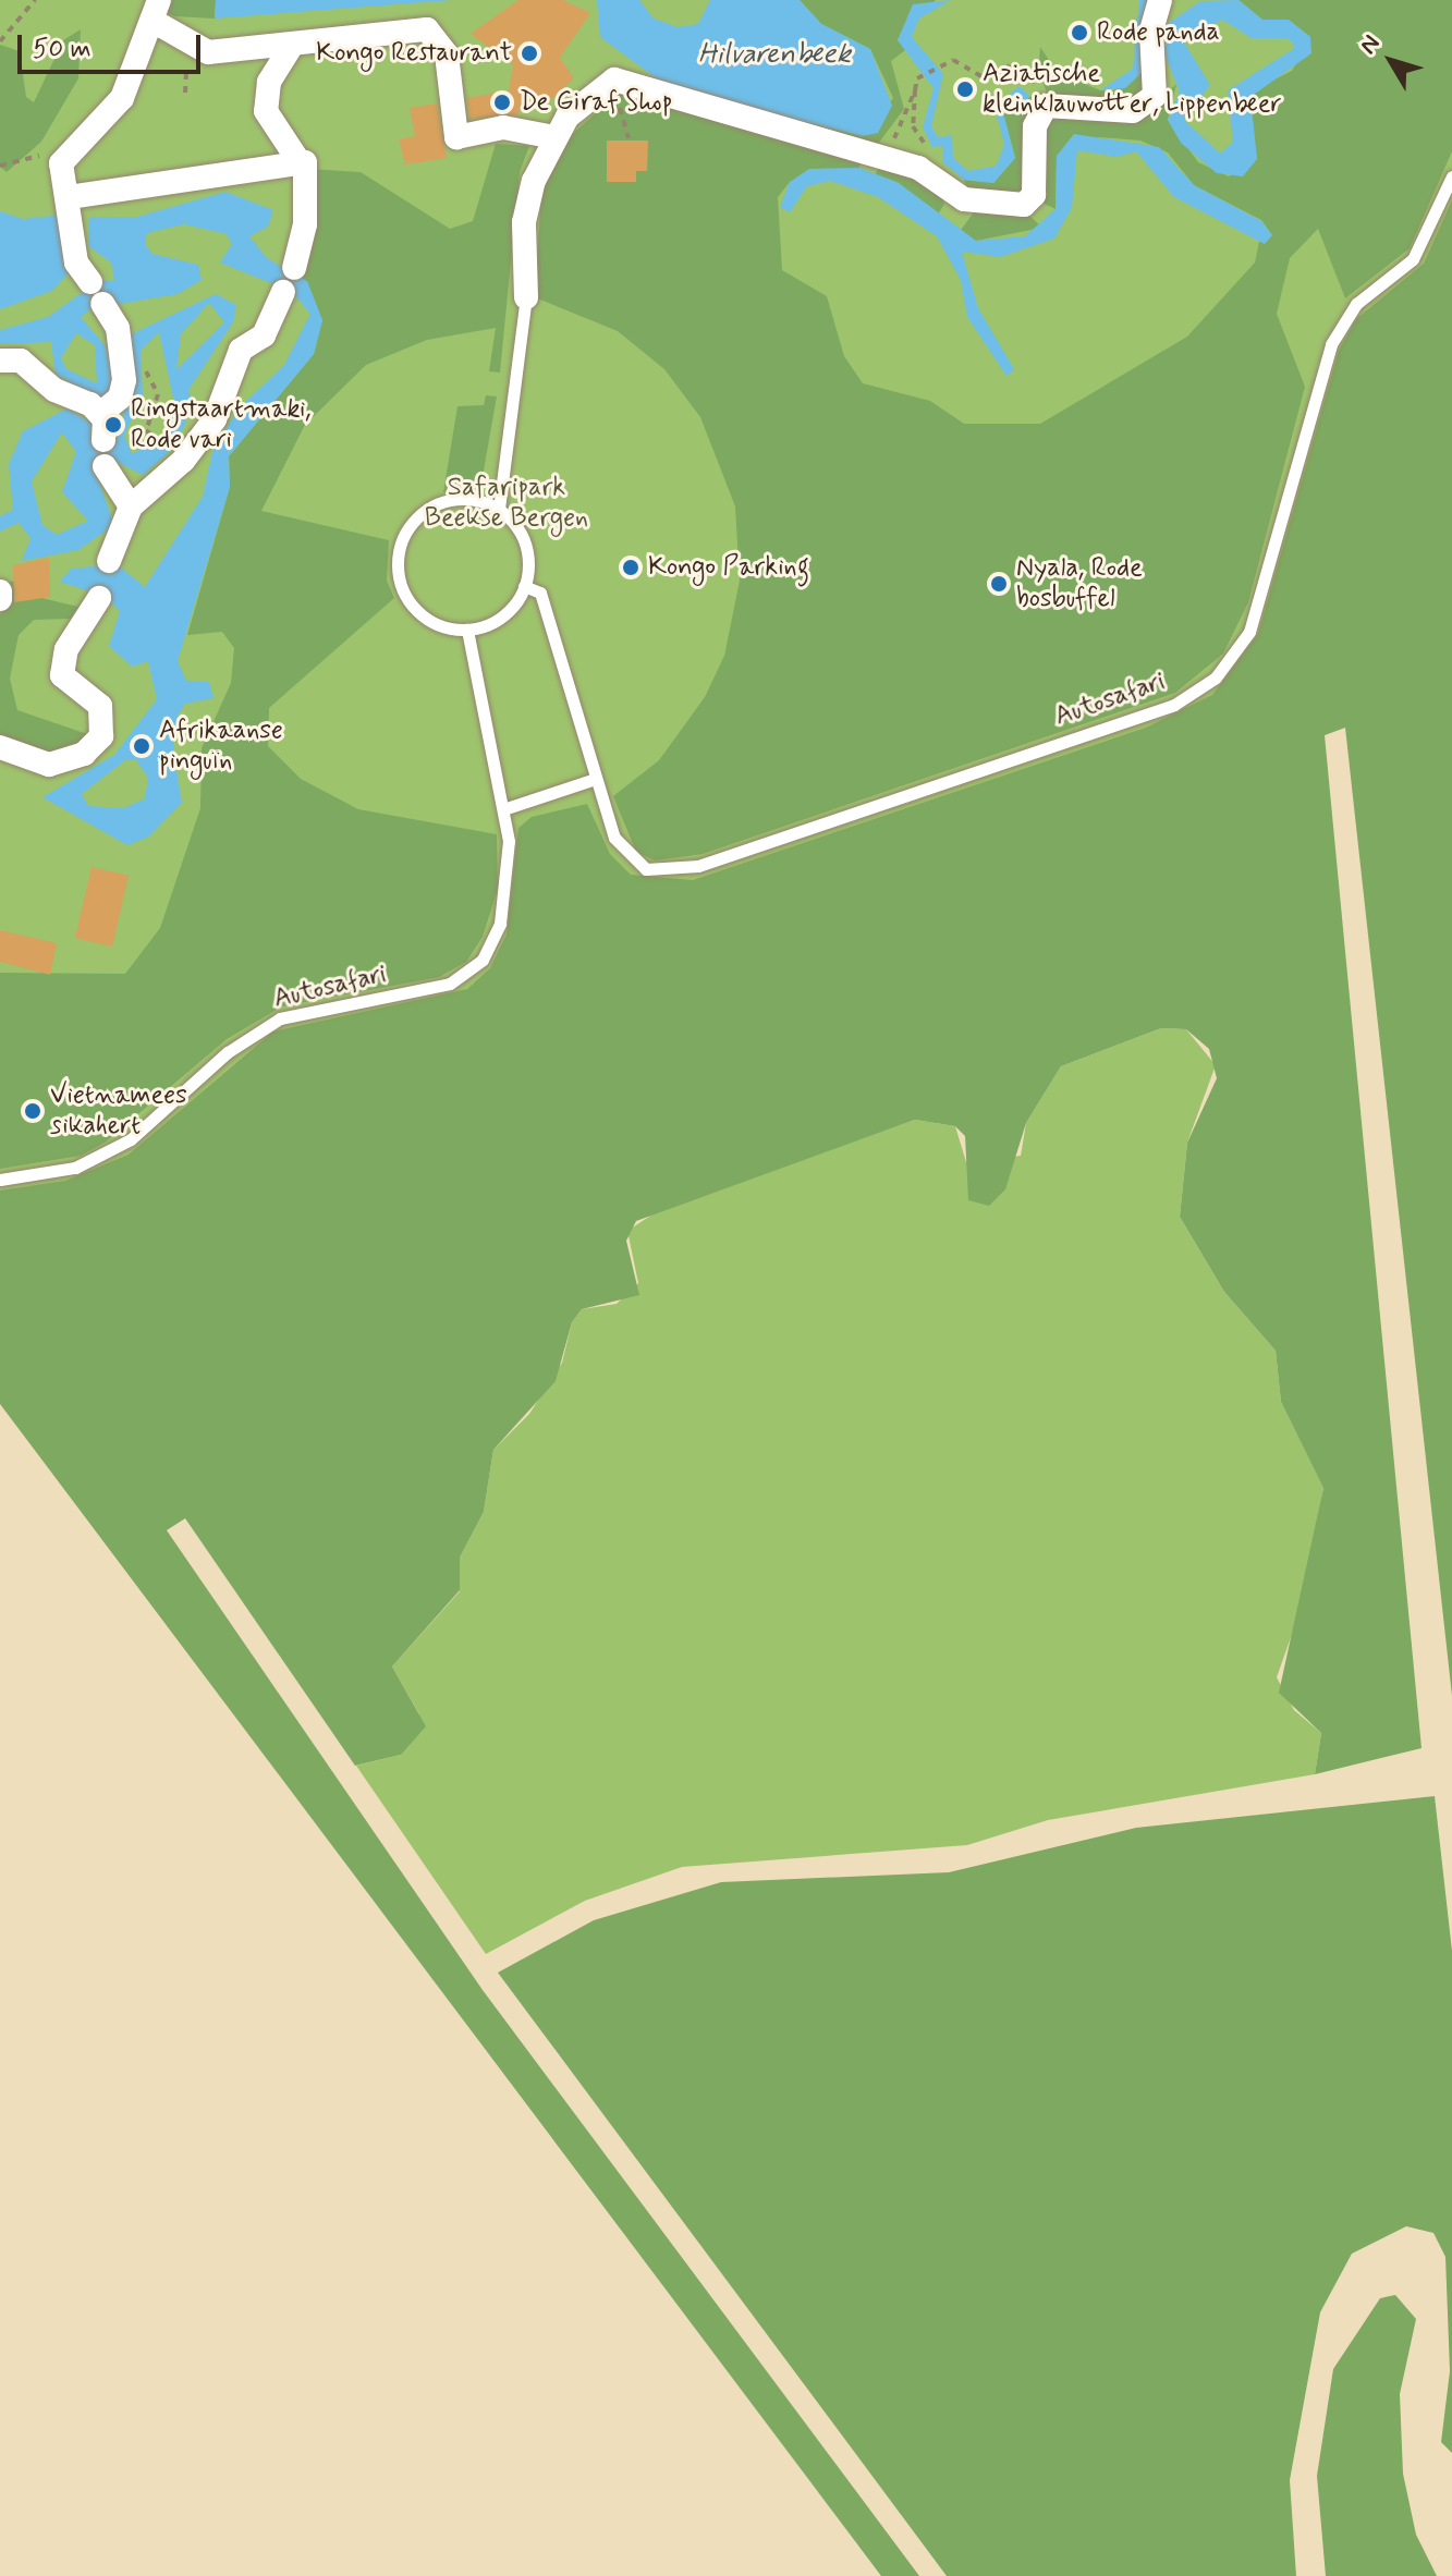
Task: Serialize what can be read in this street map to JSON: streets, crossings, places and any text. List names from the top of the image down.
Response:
{
  "streets": {
    "lane": ["Autosafari"]
  },
  "water": ["Hilvarenbeek"],
  "parks": ["Safaripark Beekse Bergen"],
  "places": [
    "Rode panda",
    "Kongo Restaurant",
    "Aziatische kleinklauwotter, Lippenbeer",
    "De Giraf Shop",
    "Ringstaartmaki, Rode vari",
    "Kongo Parking",
    "Nyala, Rode bosbuffel",
    "Afrikaanse pinguïn",
    "Vietnamees sikahert"
  ],
  "scale_bar": "50 m",
  "north": "top left"
}
